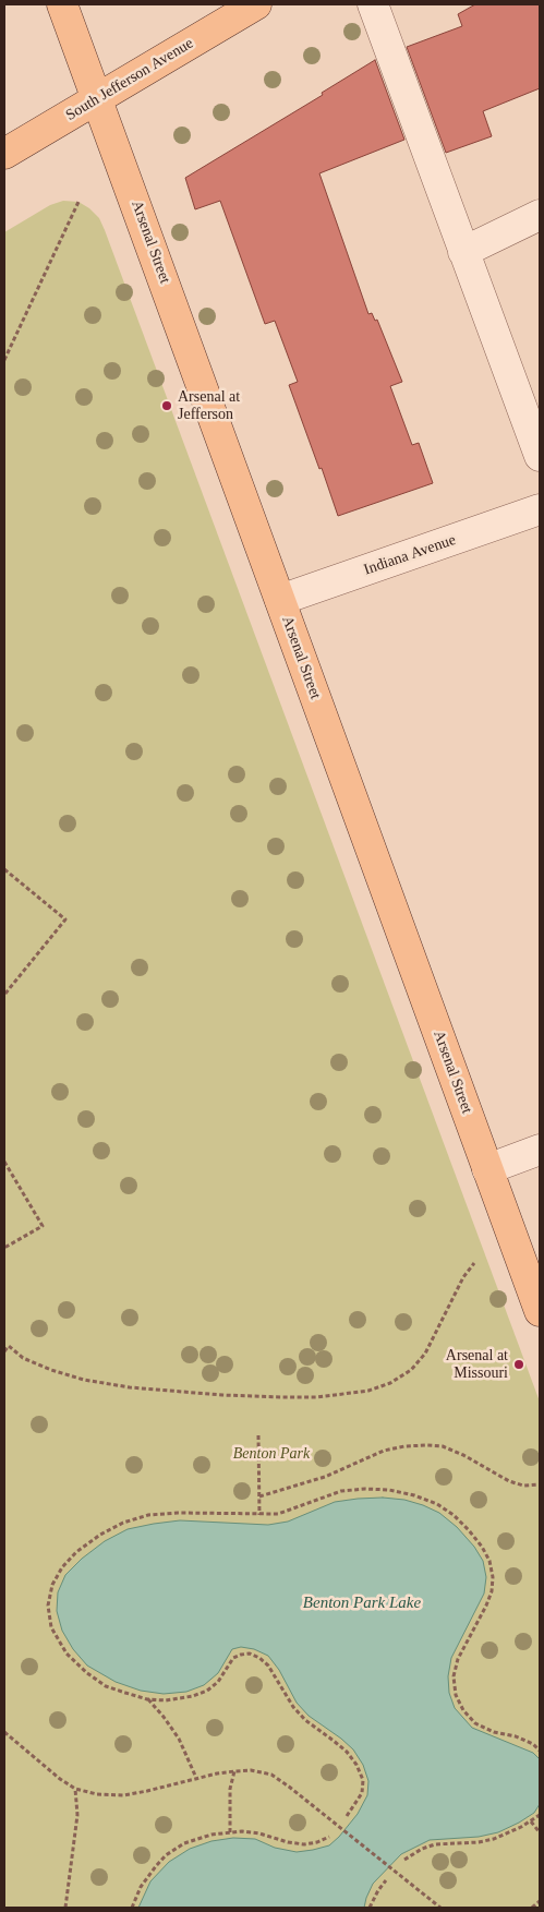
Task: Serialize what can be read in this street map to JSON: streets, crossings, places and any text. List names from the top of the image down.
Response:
{
  "streets": {
    "main road": ["South Jefferson Avenue", "Arsenal Street"],
    "street": ["Indiana Avenue"]
  },
  "crossings": [
    ["South Jefferson Avenue", "Arsenal Street"],
    ["Arsenal Street", "Indiana Avenue"]
  ],
  "water": ["Benton Park Lake"],
  "parks": ["Benton Park"],
  "places": ["Arsenal at Jefferson", "Arsenal at Missouri"]
}
